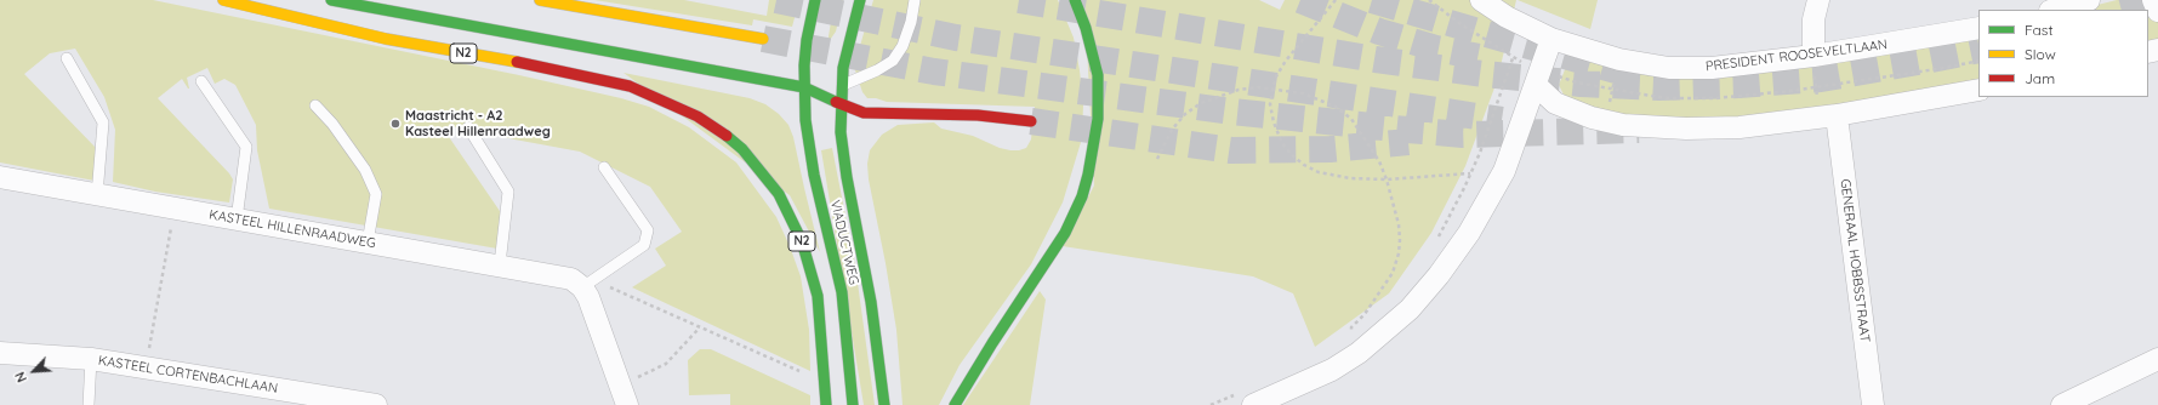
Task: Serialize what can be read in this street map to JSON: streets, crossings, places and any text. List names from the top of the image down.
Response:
{
  "streets": {
    "main road": ["N2", "VIADUCTWEG"],
    "street": [
      "PRESIDENT ROOSEVELTLAAN",
      "KASTEEL HILLENRAADWEG",
      "GENERAAL HOBBSSTRAAT",
      "KASTEEL CORTENBACHLAAN"
    ]
  },
  "crossings": [
    ["N2", "VIADUCTWEG"]
  ],
  "places": ["Maastricht - A2 Kasteel Hillenraadweg"],
  "legend": ["Fast", "Slow", "Jam"],
  "north": "bottom left"
}
